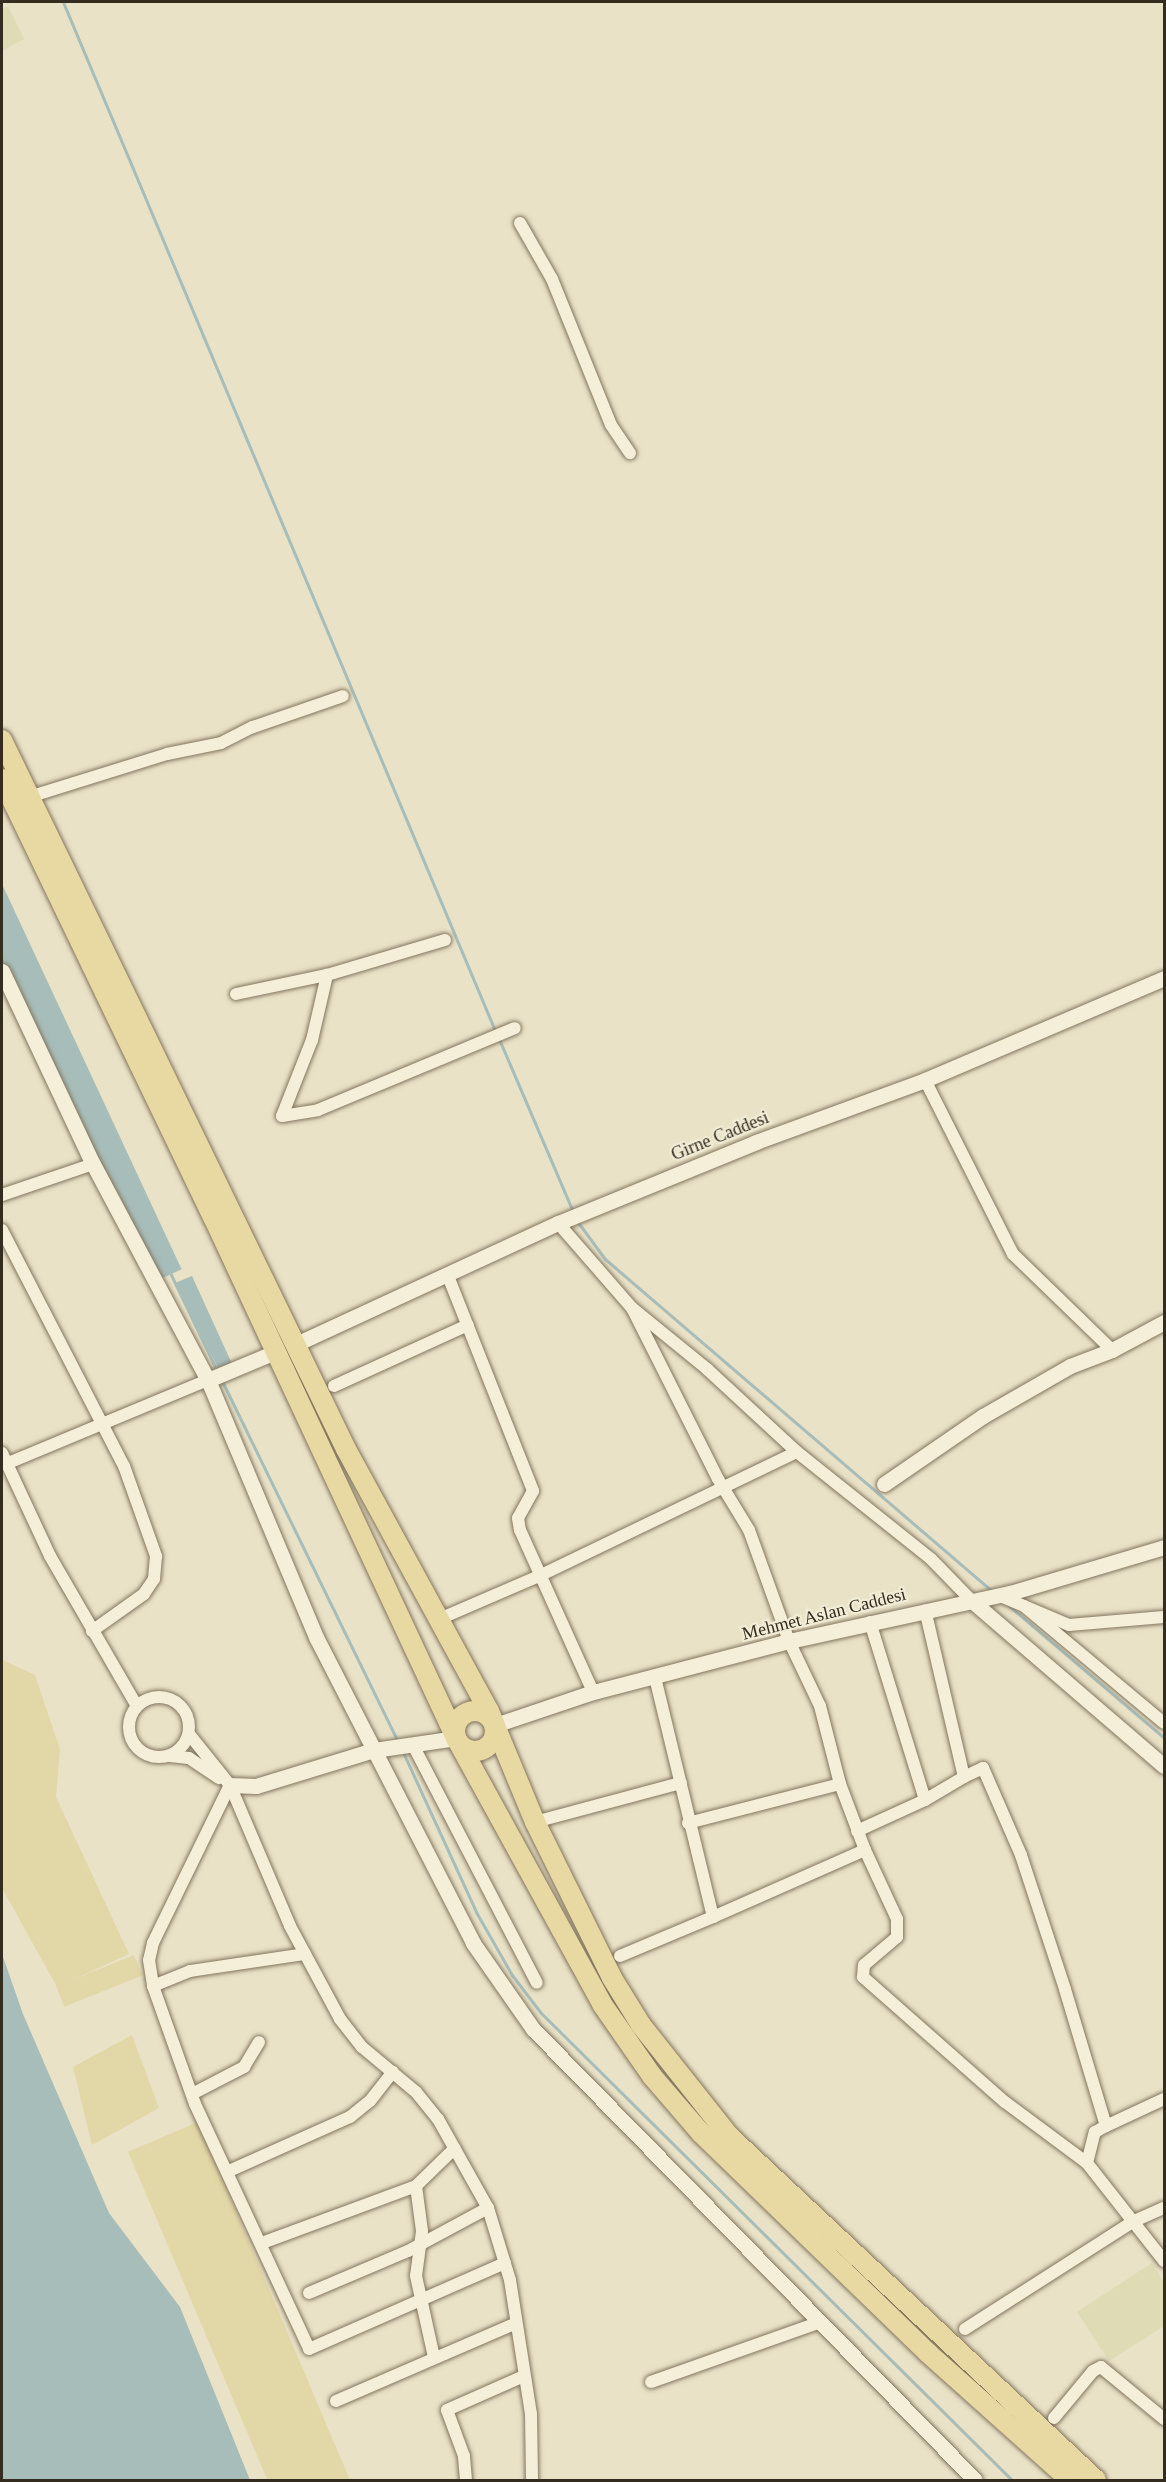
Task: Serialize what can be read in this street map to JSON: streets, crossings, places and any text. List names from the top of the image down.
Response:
{
  "streets": {
    "street": ["Girne Caddesi", "Mehmet Aslan Caddesi"]
  }
}
